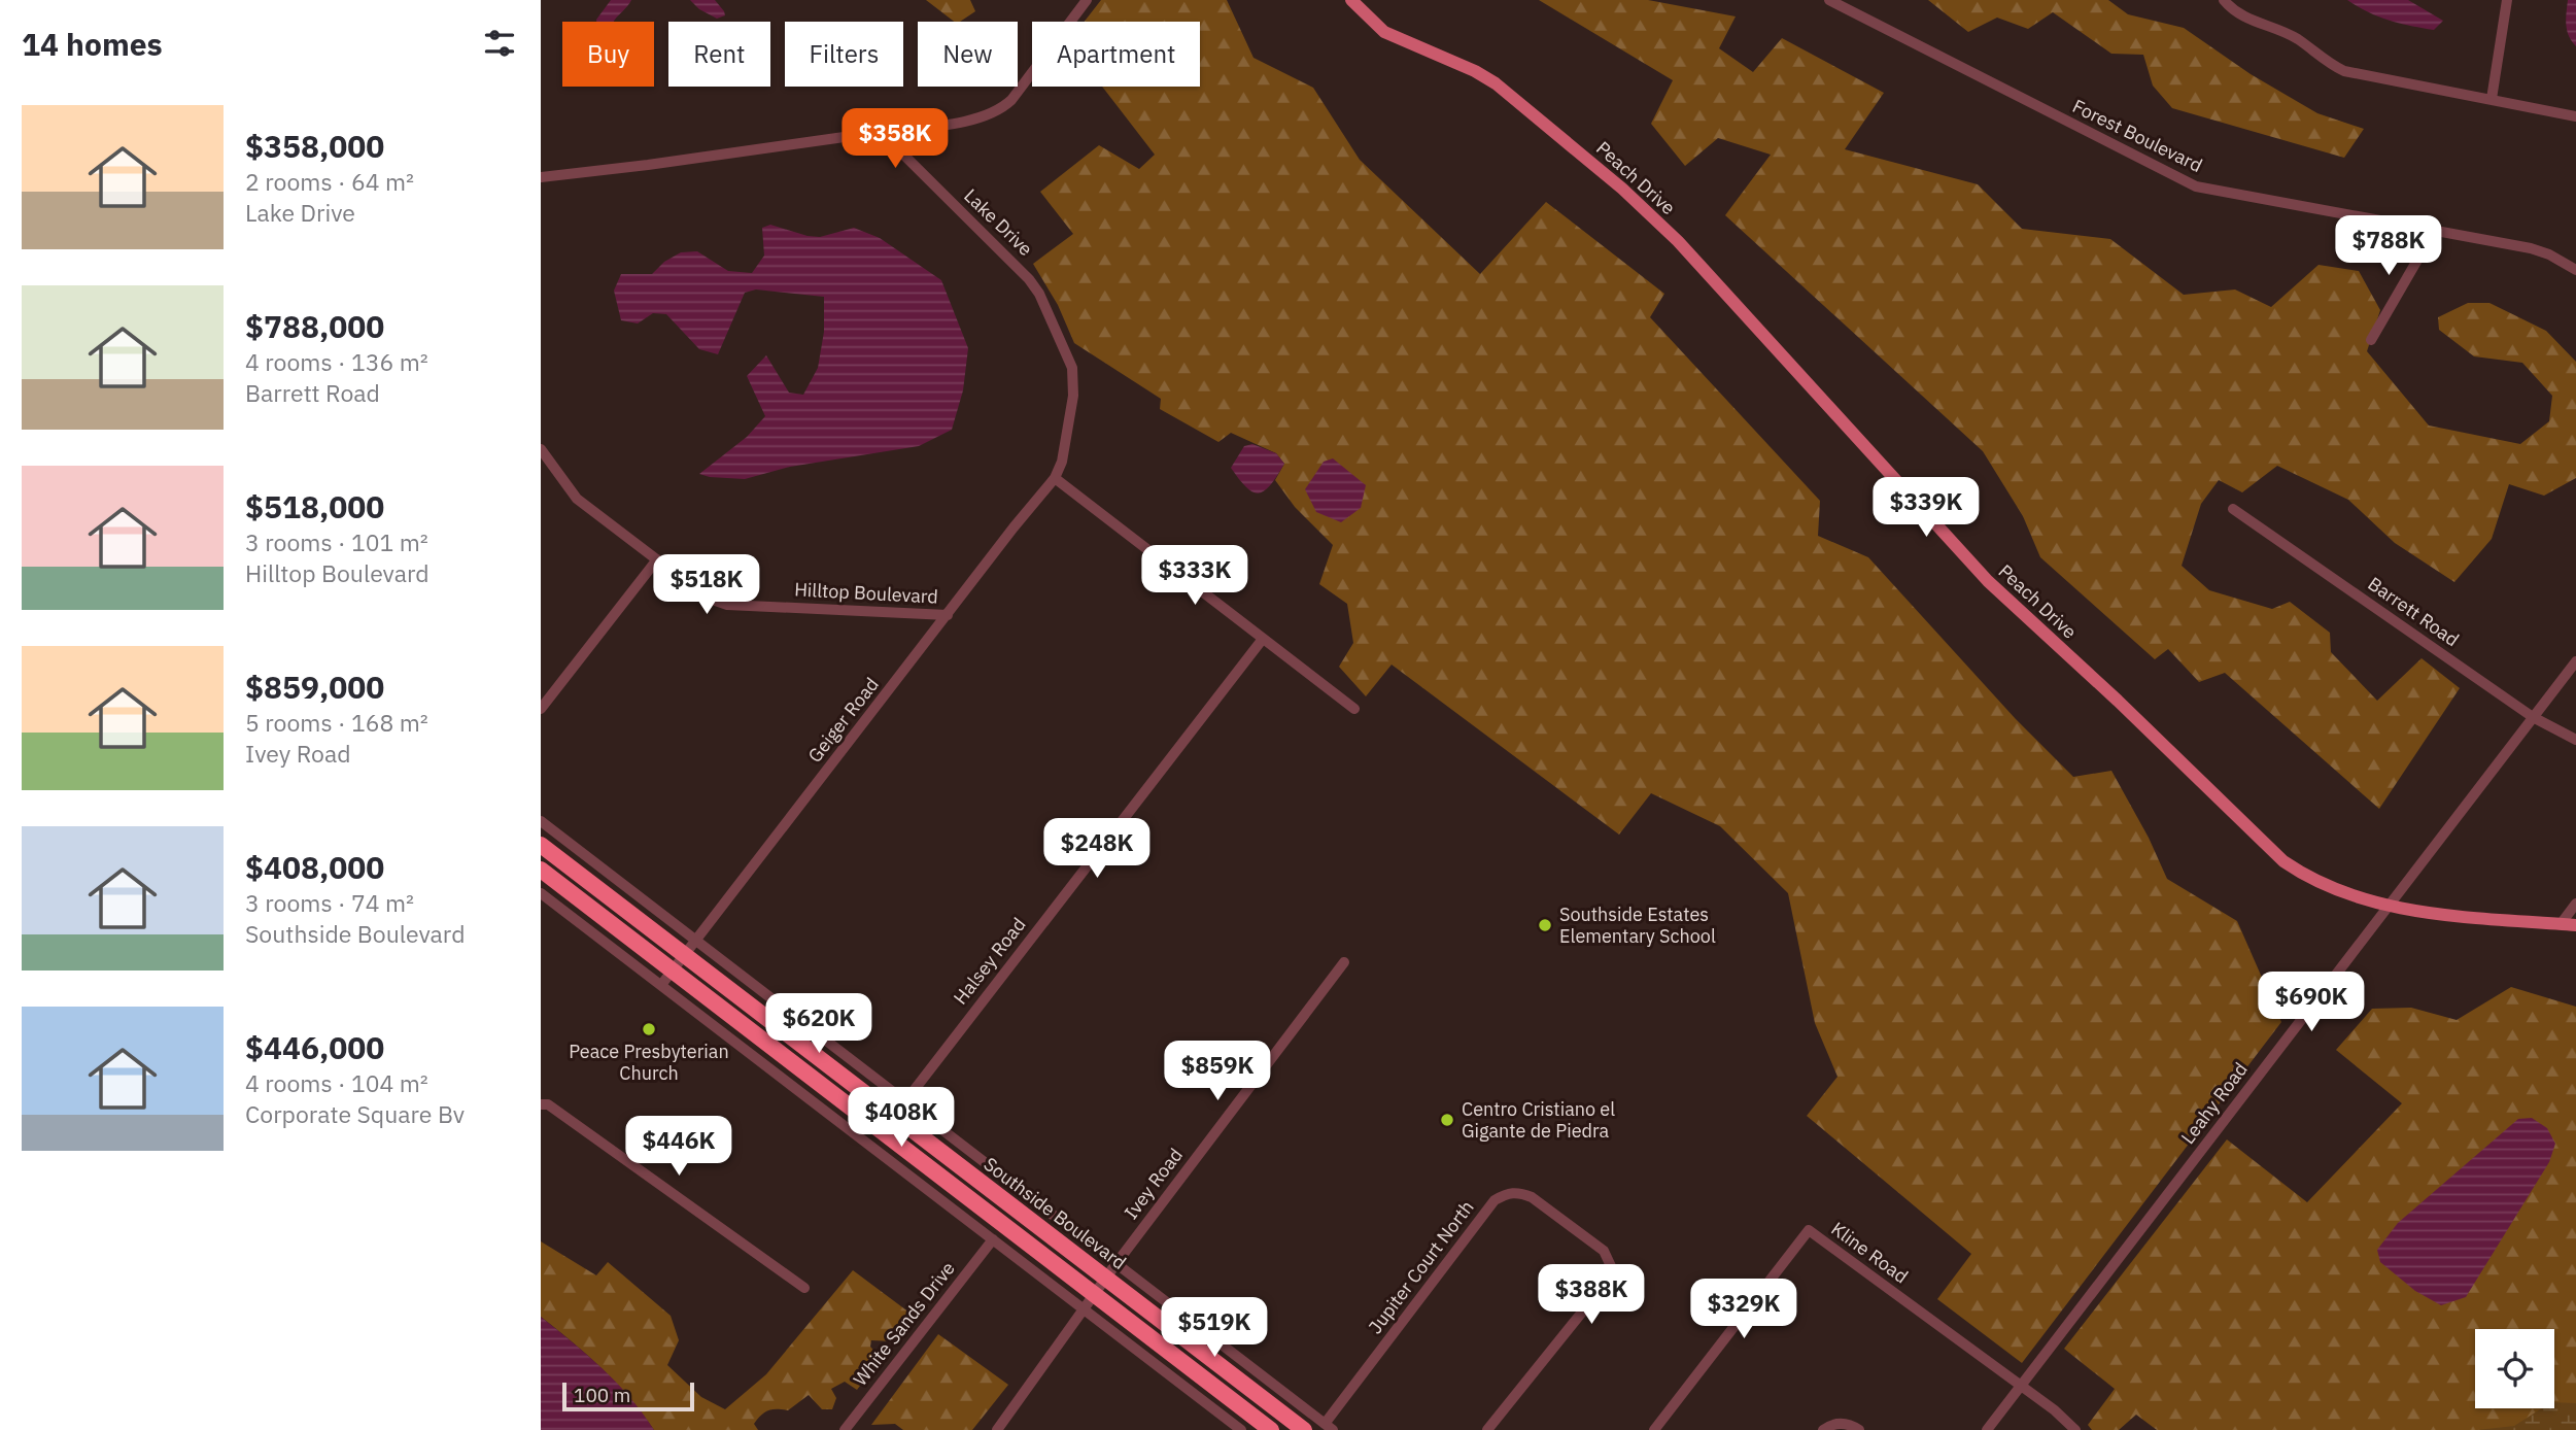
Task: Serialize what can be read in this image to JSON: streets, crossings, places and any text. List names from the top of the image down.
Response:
{
  "streets": {
    "highway": ["Southside Boulevard"],
    "main road": ["Peach Drive"],
    "street": [
      "Forest Boulevard",
      "Lake Drive",
      "Hilltop Boulevard",
      "Barrett Road",
      "Geiger Road",
      "Halsey Road",
      "Leahy Road",
      "Ivey Road",
      "Kline Road",
      "Jupiter Court North",
      "White Sands Drive"
    ]
  },
  "crossings": [
    ["Peach Drive", "Leahy Road"],
    ["Lake Drive", "Geiger Road"],
    ["Hilltop Boulevard", "Geiger Road"],
    ["Barrett Road", "Leahy Road"],
    ["Geiger Road", "Southside Boulevard"],
    ["Leahy Road", "Kline Road"],
    ["Ivey Road", "Southside Boulevard"]
  ],
  "places": ["Southside Estates Elementary School", "Peace Presbyterian Church", "Centro Cristiano el Gigante de Piedra"],
  "scale_bar": "100 m",
  "page": {
    "heading": "14 homes",
    "chip": [
      "Buy",
      "Rent",
      "Filters",
      "New",
      "Apartment"
    ],
    "list": [
      {
        "name": "$358,000",
        "note": "2 rooms · 64 m² · Lake Drive"
      },
      {
        "name": "$788,000",
        "note": "4 rooms · 136 m² · Barrett Road"
      },
      {
        "name": "$518,000",
        "note": "3 rooms · 101 m² · Hilltop Boulevard"
      },
      {
        "name": "$859,000",
        "note": "5 rooms · 168 m² · Ivey Road"
      },
      {
        "name": "$408,000",
        "note": "3 rooms · 74 m² · Southside Boulevard"
      },
      {
        "name": "$446,000",
        "note": "4 rooms · 104 m² · Corporate Square Bv"
      }
    ],
    "price": [
      "$358K",
      "$788K",
      "$339K",
      "$333K",
      "$518K",
      "$248K",
      "$690K",
      "$620K",
      "$859K",
      "$408K",
      "$446K",
      "$388K",
      "$329K",
      "$519K"
    ],
    "scale": "100 m"
  }
}
